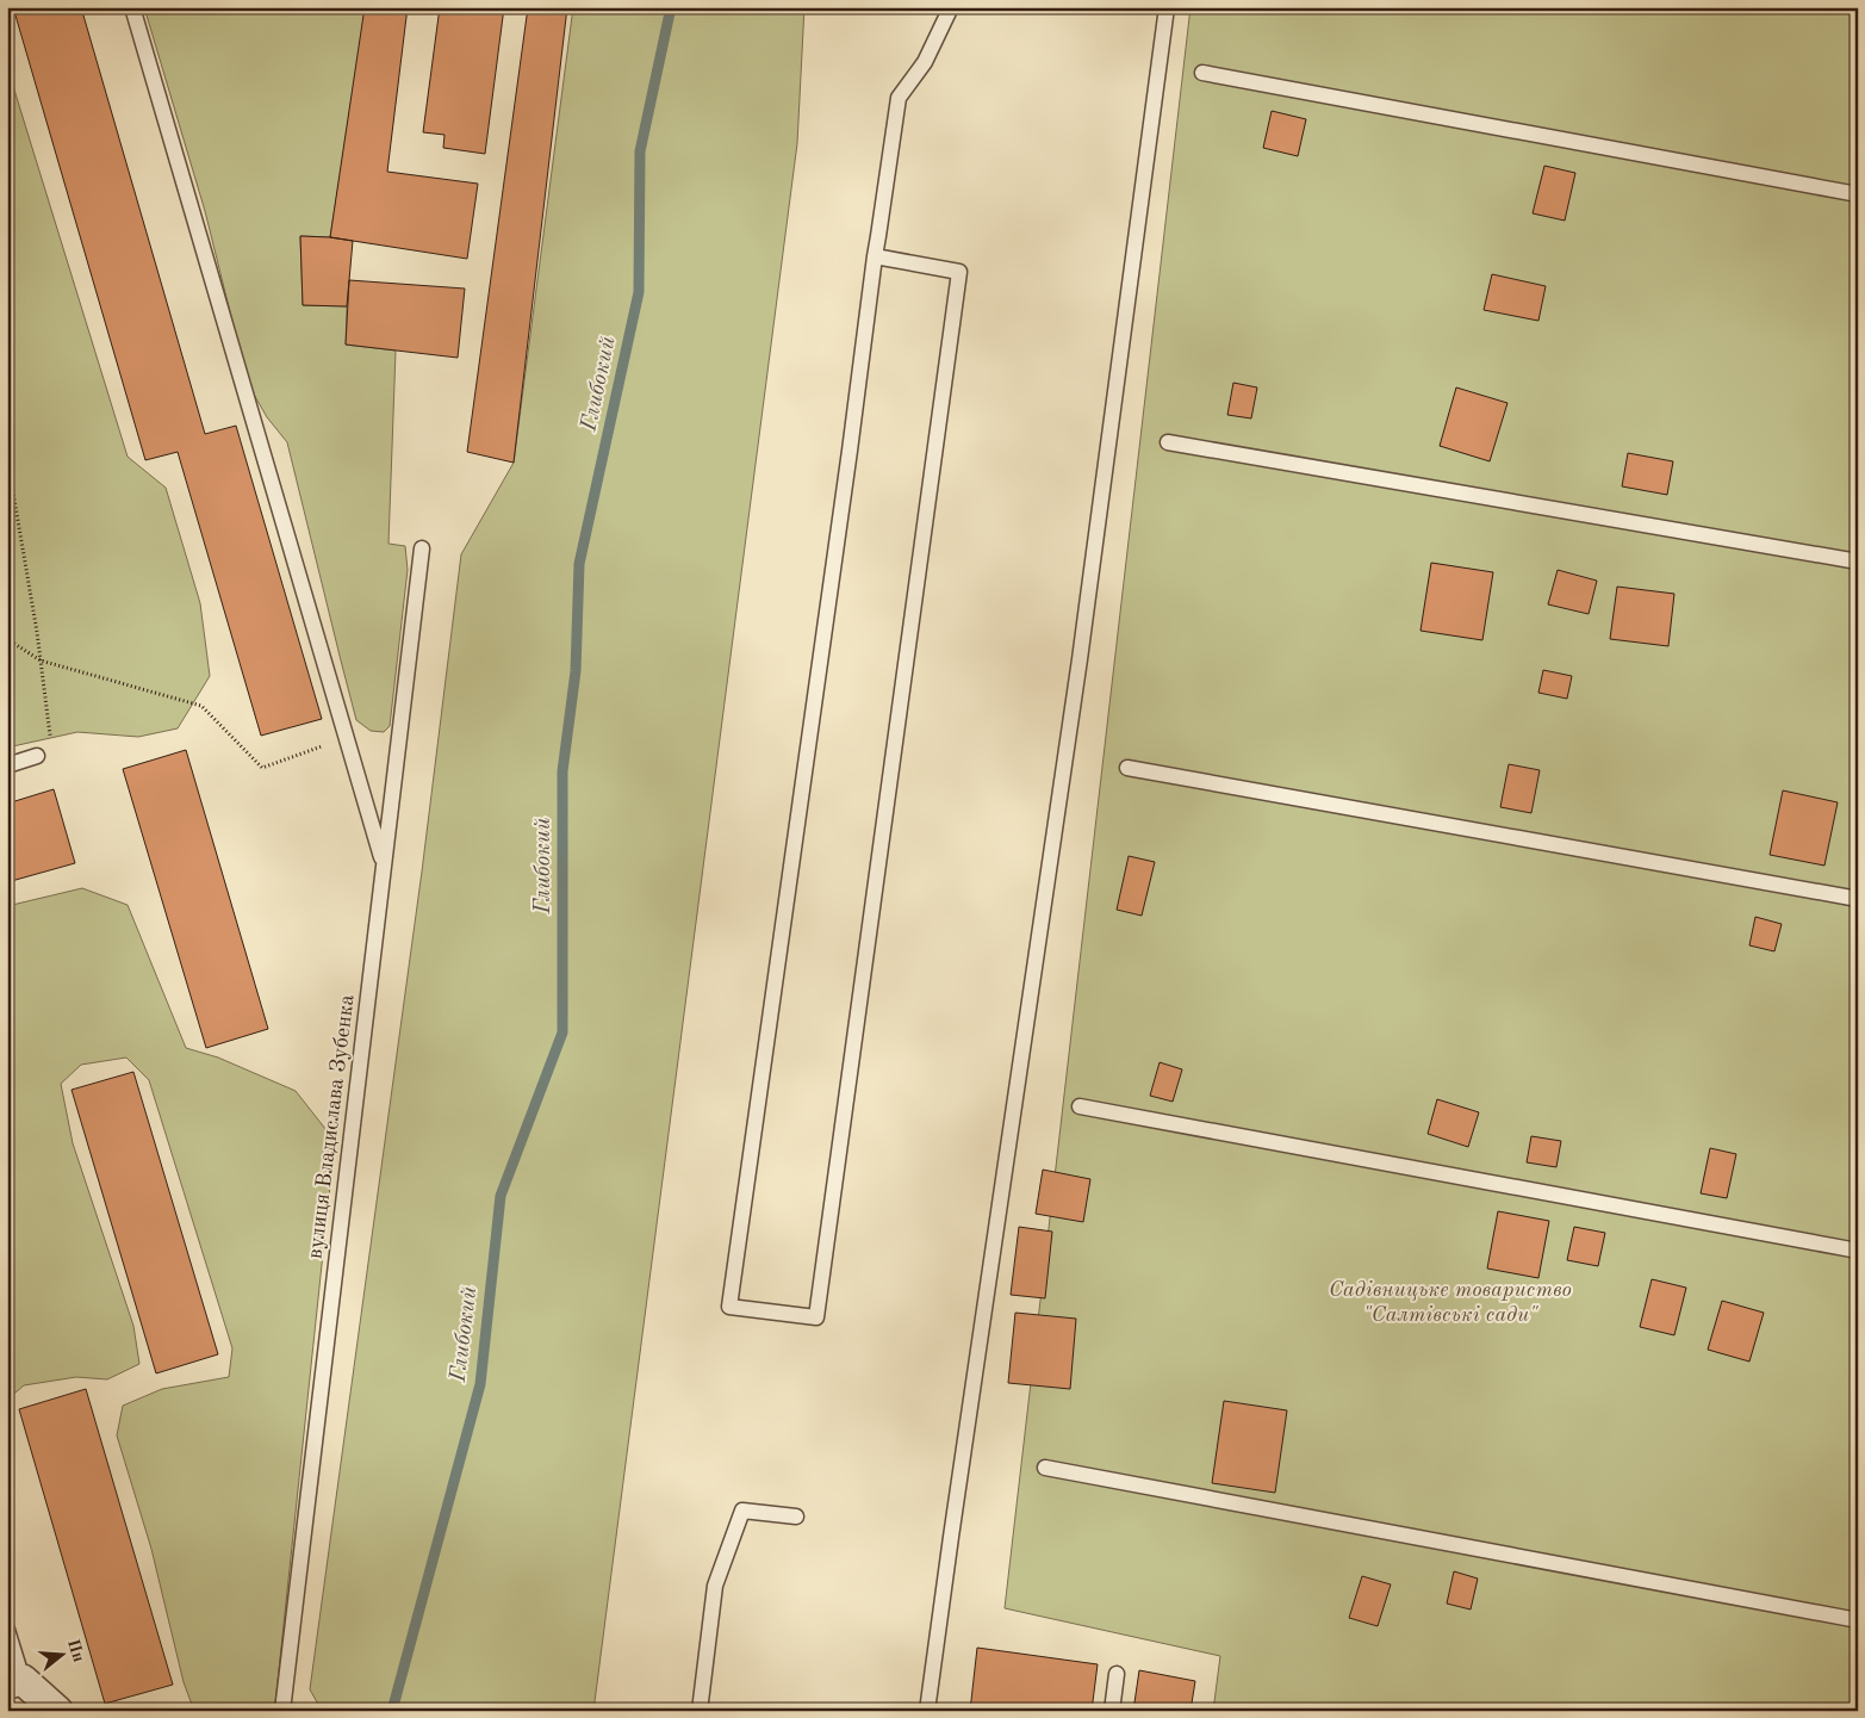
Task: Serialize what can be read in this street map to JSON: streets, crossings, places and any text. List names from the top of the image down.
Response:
{
  "streets": {
    "lane": ["вулиця Владислава Зубенка"]
  },
  "water": ["Глибокий"],
  "parks": ["Садівницьке товариство \"Салтівські сади\""],
  "north": "right"
}
